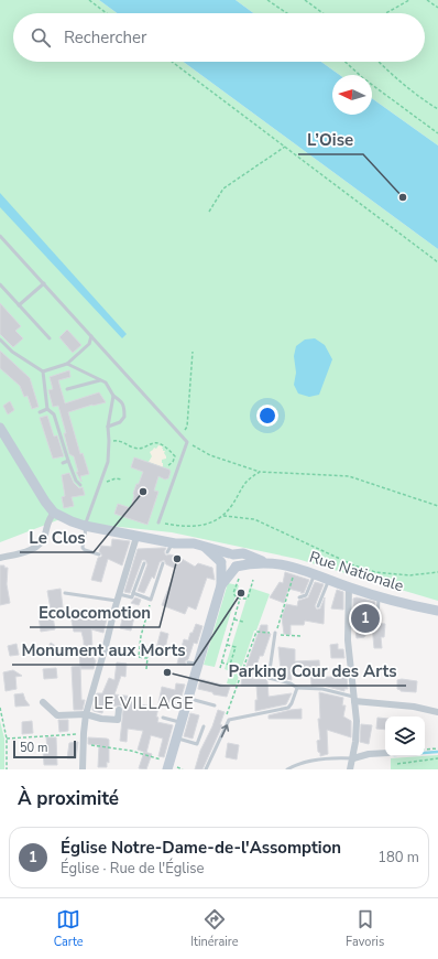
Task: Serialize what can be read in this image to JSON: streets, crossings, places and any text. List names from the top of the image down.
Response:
{
  "streets": {
    "street": ["Rue Nationale"]
  },
  "districts": ["LE VILLAGE"],
  "places": [
    "L’Oise",
    "Le Clos",
    "Ecolocomotion",
    "Monument aux Morts",
    "Parking Cour des Arts"
  ],
  "scale_bar": "50 m",
  "north": "left",
  "page": {
    "search": "Rechercher",
    "pins": "1",
    "scale": "50 m",
    "heading": "À proximité",
    "list": [
      {
        "mark": "1",
        "name": "Église Notre-Dame-de-l'Assomption",
        "note": "Église · Rue de l'Église",
        "value": "180 m"
      }
    ],
    "nav": ["Carte", "Itinéraire", "Favoris"]
  }
}
